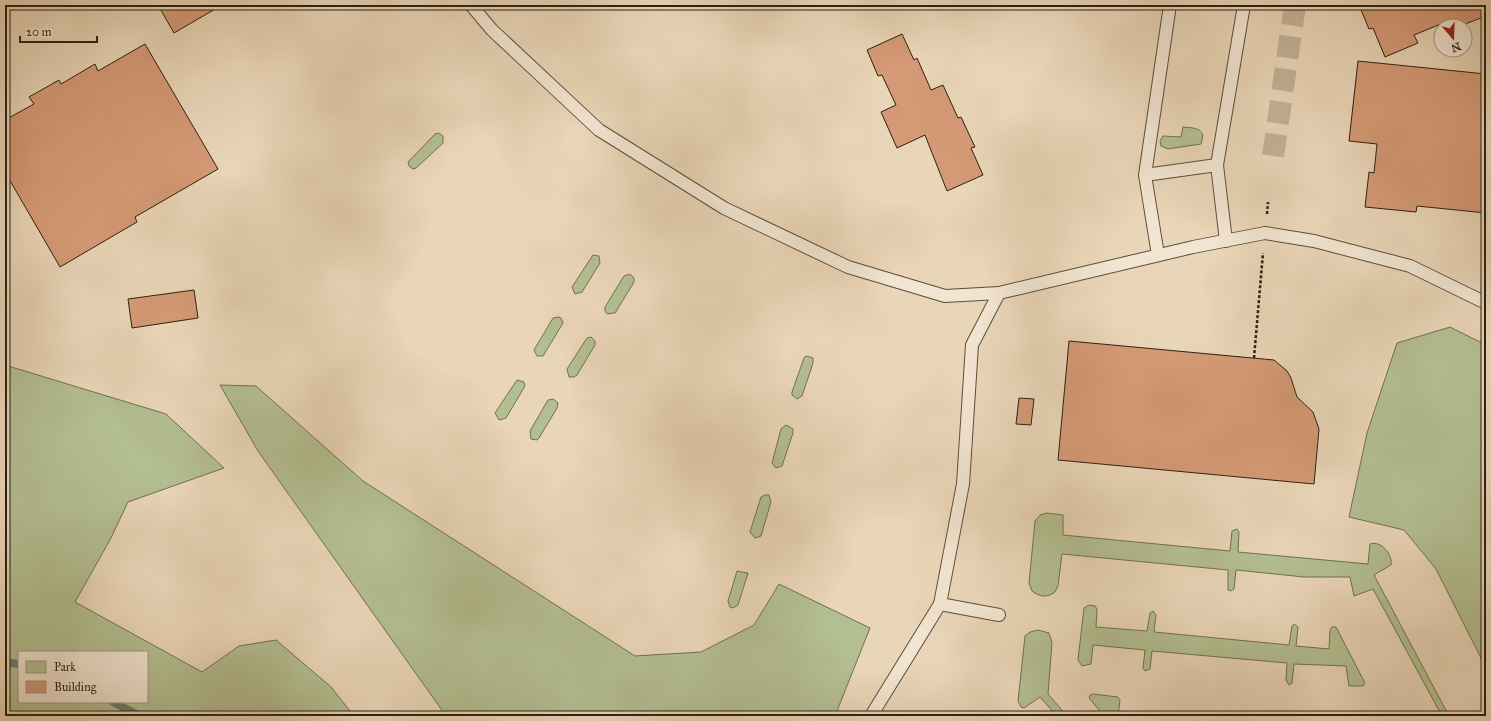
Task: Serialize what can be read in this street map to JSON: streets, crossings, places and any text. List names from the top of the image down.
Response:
{
  "legend": ["Park", "Building"],
  "scale_bar": "20 m",
  "north": "bottom"
}
